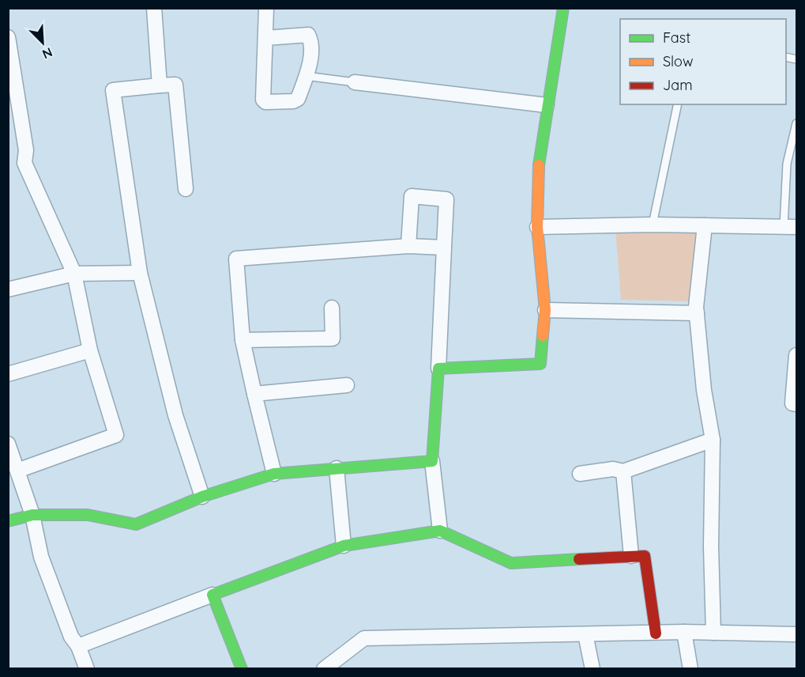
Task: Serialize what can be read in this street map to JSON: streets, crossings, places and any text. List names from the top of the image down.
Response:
{
  "legend": ["Fast", "Slow", "Jam"],
  "north": "bottom right"
}
